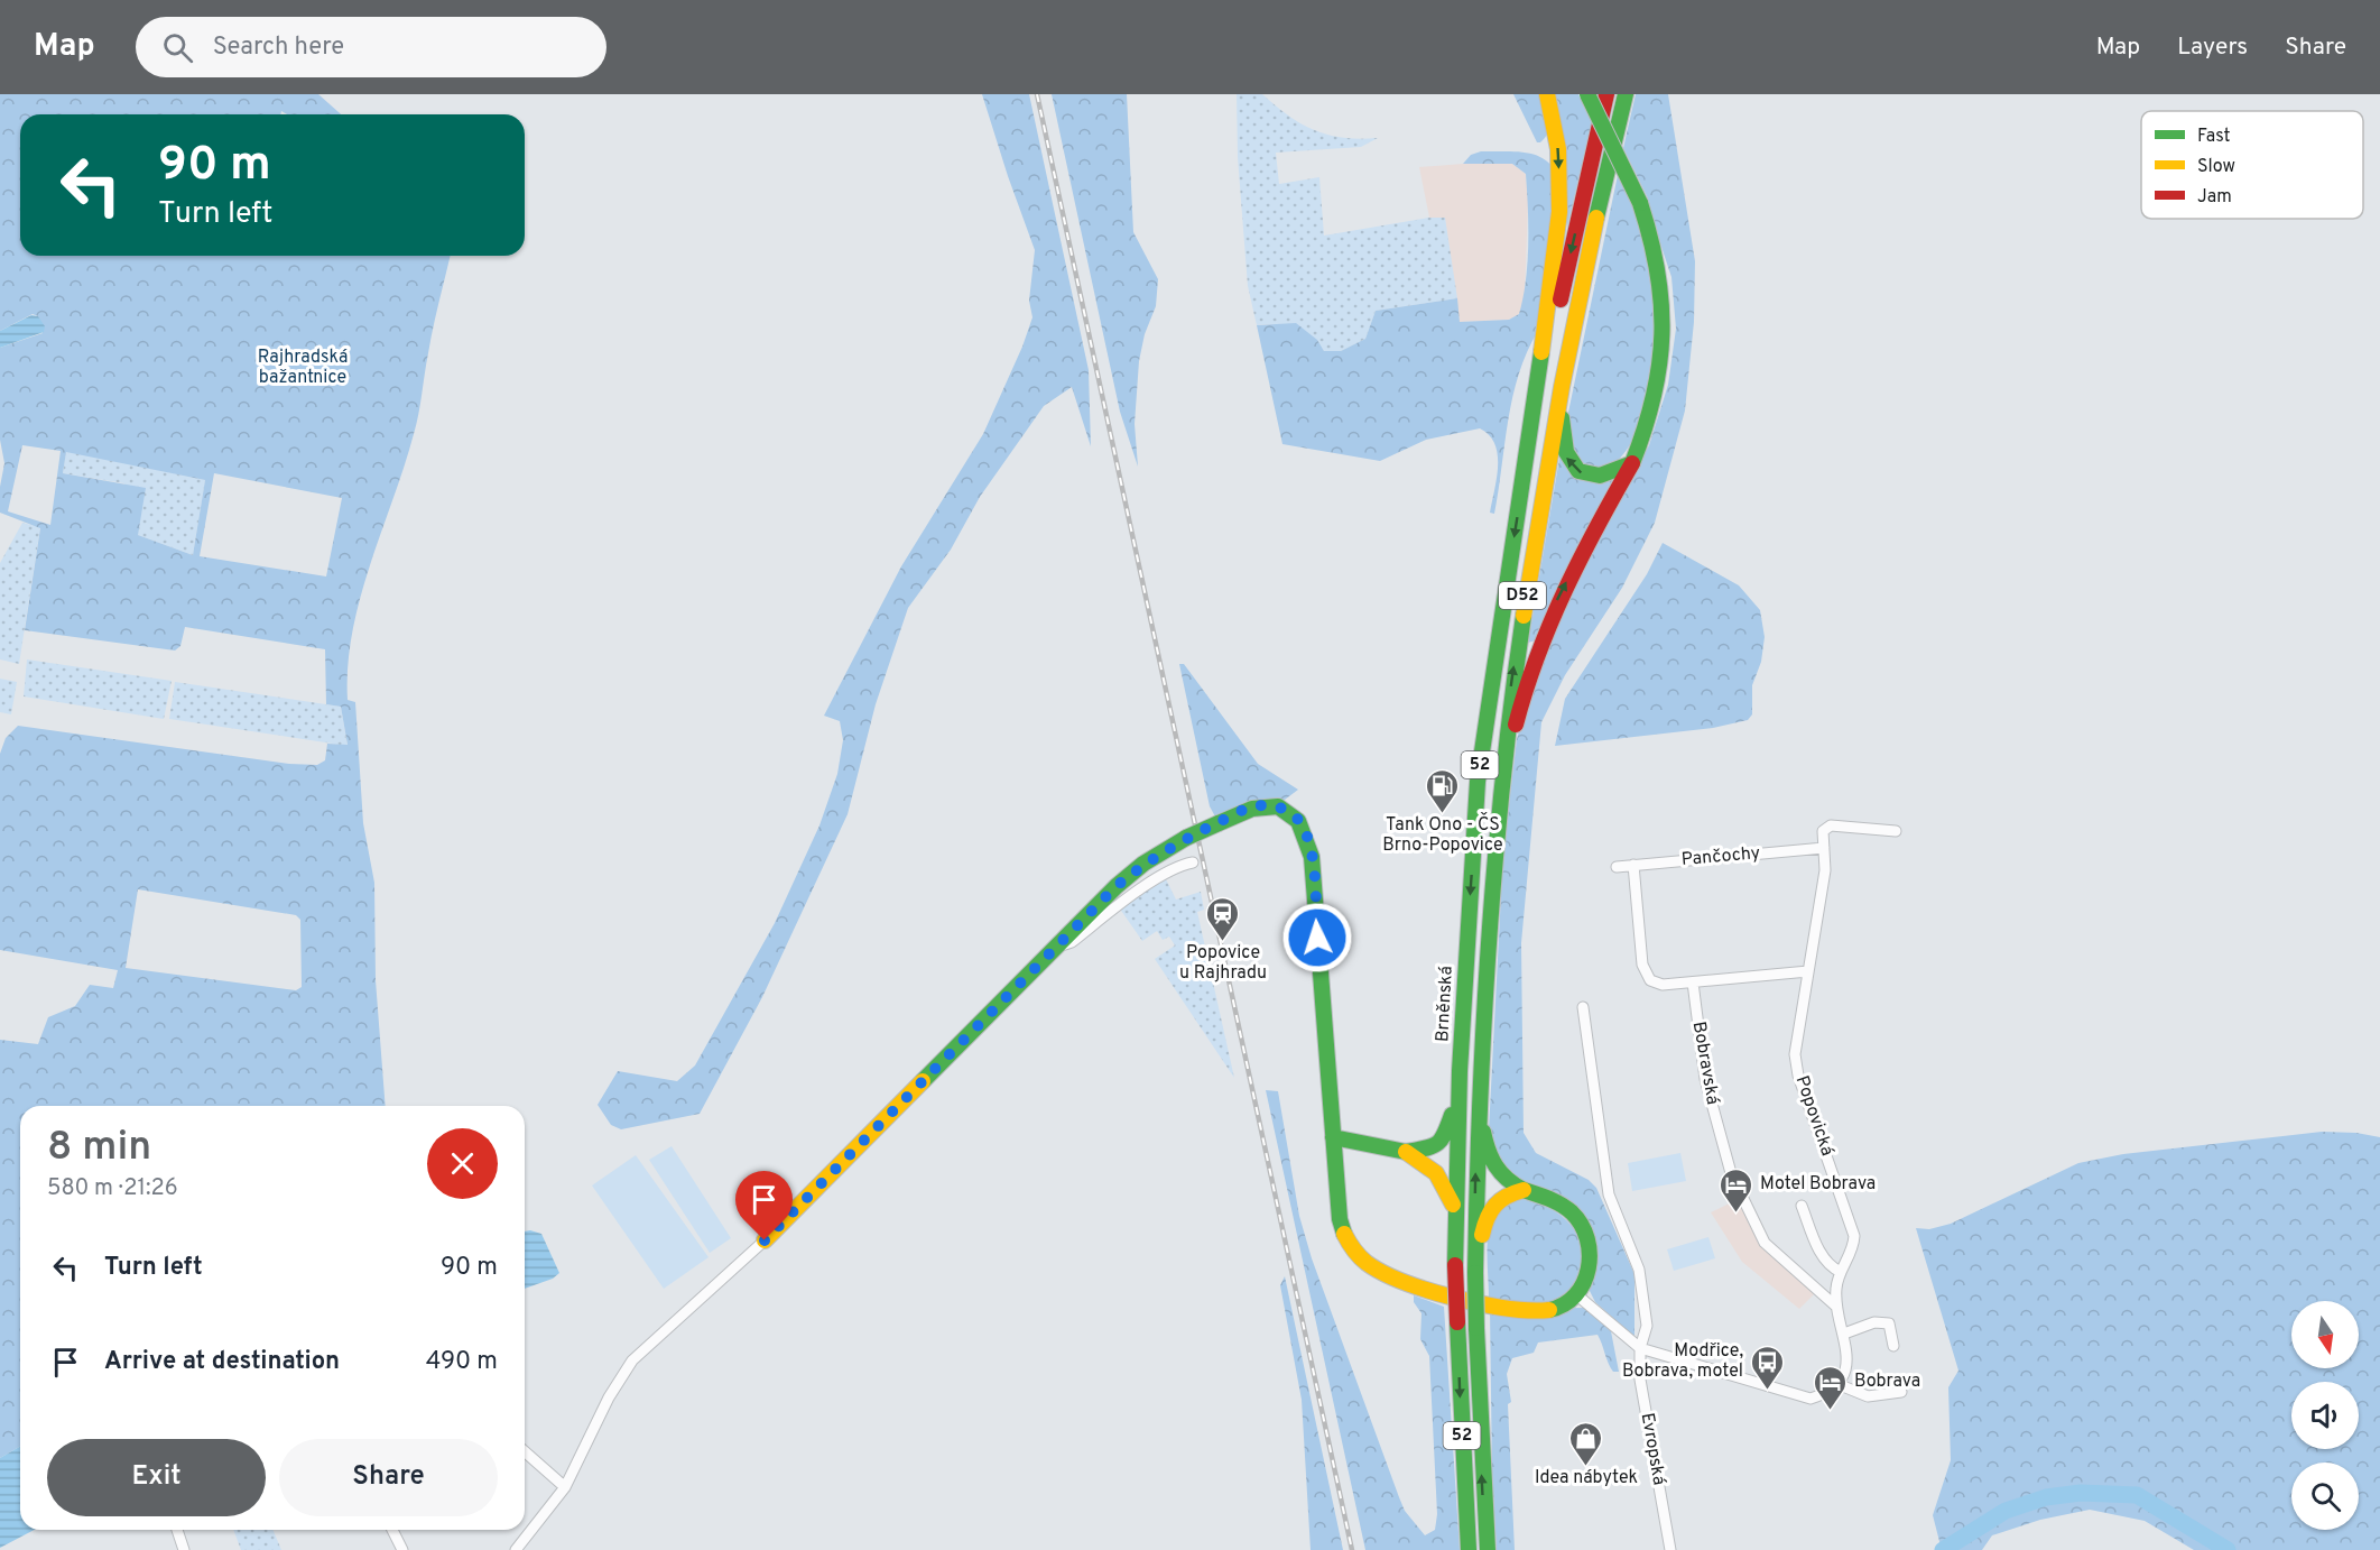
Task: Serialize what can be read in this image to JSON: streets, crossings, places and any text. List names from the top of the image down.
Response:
{
  "streets": {
    "main road": ["D52", "52", "Brněnská"],
    "street": [
      "Pančochy",
      "Bobravská",
      "Popovická",
      "Evropská"
    ]
  },
  "crossings": [
    ["D52", "Brněnská"],
    ["Pančochy", "Popovická"],
    ["Bobravská", "Popovická"]
  ],
  "parks": ["Rajhradská bažantnice"],
  "places": {
    "fuel station": ["Tank Ono - ČS Brno-Popovice"],
    "station": ["Popovice u Rajhradu"],
    "hotel": ["Motel Bobrava", "Bobrava"],
    "bus stop": ["Modřice, Bobrava, motel"],
    "shop": ["Idea nábytek"]
  },
  "legend": ["Fast", "Slow", "Jam"],
  "north": "bottom",
  "page": {
    "header": "Map",
    "search": "Search here",
    "nav": ["Map", "Layers", "Share"],
    "turn": ["90 m", "Turn left"],
    "heading": ["8 min", "580 m · 21:26"],
    "list": [
      {
        "name": "Turn left",
        "value": "90 m"
      },
      {
        "name": "Arrive at destination",
        "value": "490 m"
      }
    ],
    "buttons": ["Exit", "Share"]
  }
}
